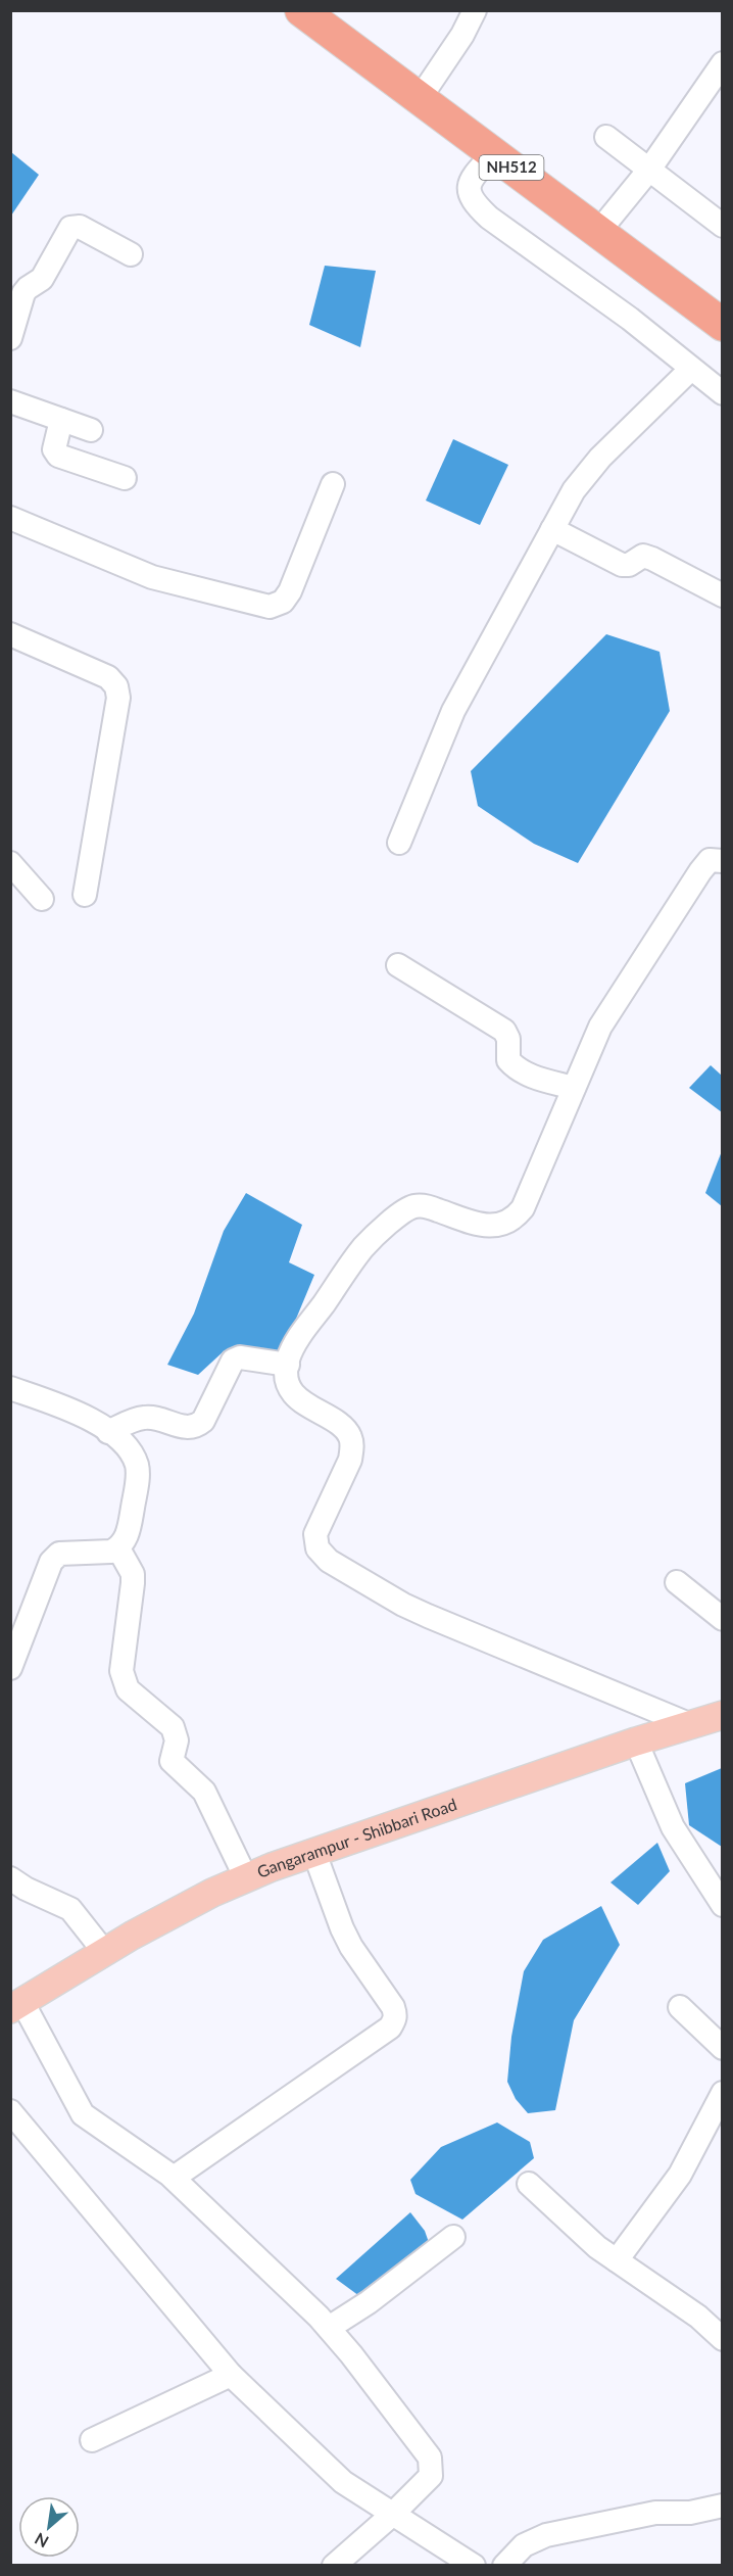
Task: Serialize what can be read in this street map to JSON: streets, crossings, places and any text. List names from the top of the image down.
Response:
{
  "streets": {
    "highway": ["NH512"],
    "main road": ["Gangarampur - Shibbari Road"]
  },
  "north": "bottom left"
}
